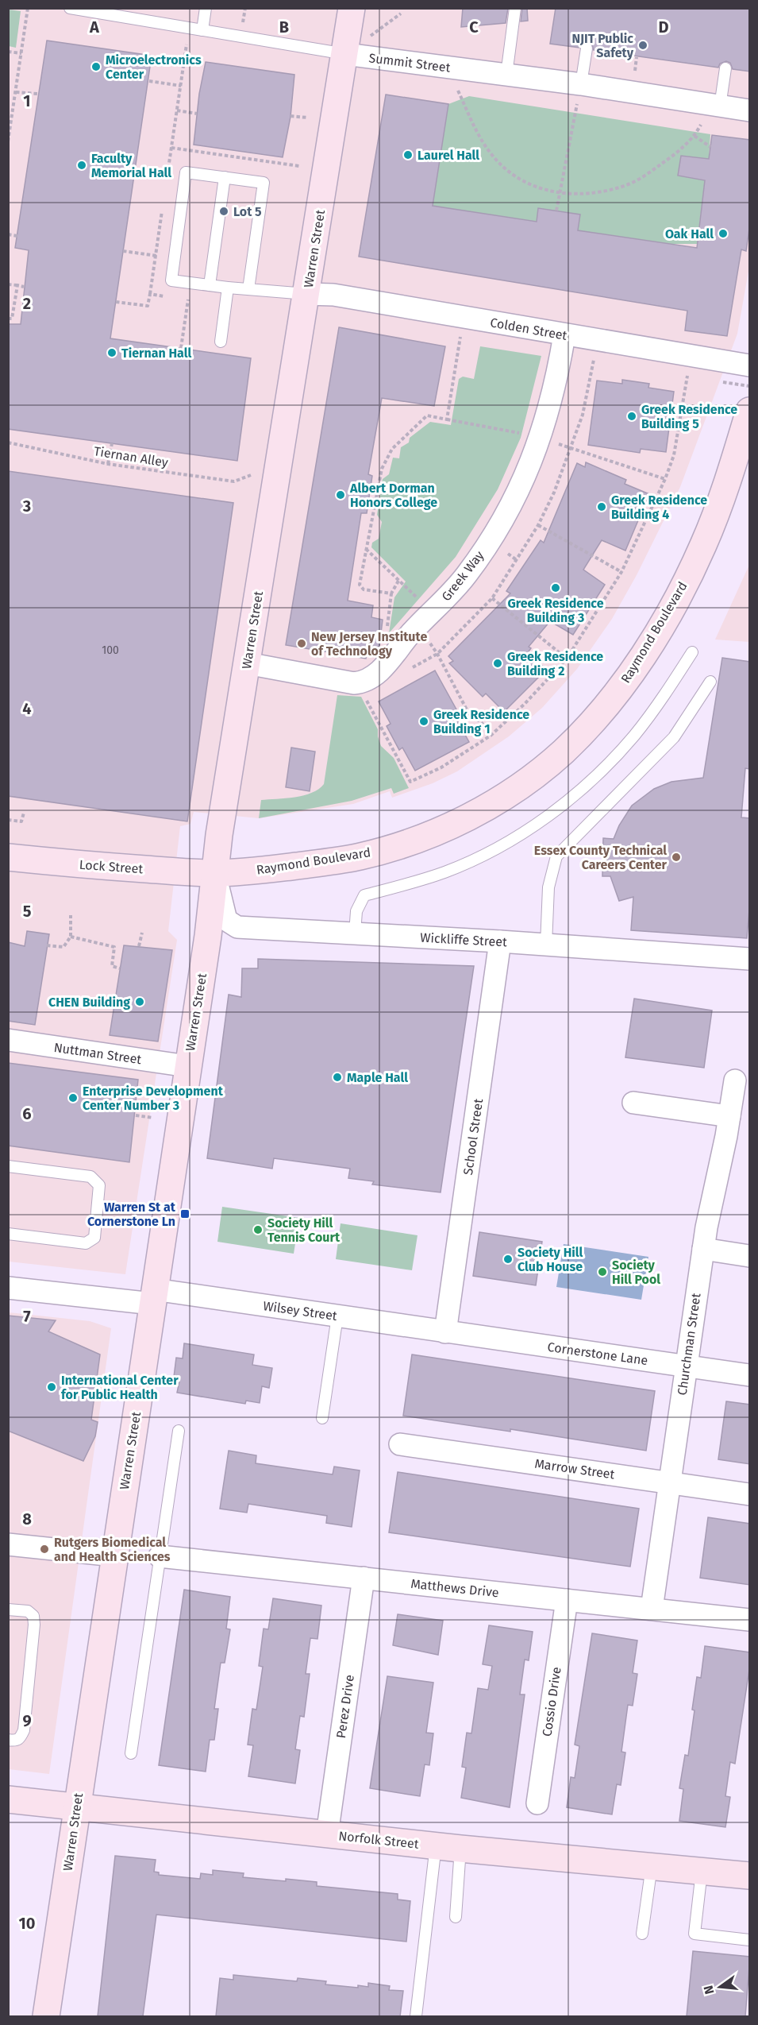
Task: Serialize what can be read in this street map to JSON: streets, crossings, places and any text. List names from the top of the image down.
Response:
{
  "streets": {
    "main road": [
      "Warren Street",
      "Raymond Boulevard",
      "Lock Street",
      "Norfolk Street"
    ],
    "street": [
      "Summit Street",
      "Colden Street",
      "Greek Way",
      "Wickliffe Street",
      "Nuttman Street",
      "School Street",
      "Wilsey Street",
      "Churchman Street",
      "Cornerstone Lane",
      "Marrow Street",
      "Matthews Drive",
      "Cossio Drive",
      "Perez Drive"
    ],
    "path": ["Tiernan Alley"]
  },
  "crossings": [
    ["Summit Street", "Warren Street"],
    ["Warren Street", "Colden Street"],
    ["Warren Street", "Greek Way"],
    ["Warren Street", "Raymond Boulevard"],
    ["Warren Street", "Lock Street"],
    ["Warren Street", "Wickliffe Street"],
    ["Warren Street", "Nuttman Street"],
    ["Warren Street", "Wilsey Street"],
    ["Warren Street", "Norfolk Street"],
    ["Colden Street", "Greek Way"],
    ["Raymond Boulevard", "Lock Street"],
    ["Raymond Boulevard", "Wickliffe Street"],
    ["Lock Street", "Wickliffe Street"],
    ["Wickliffe Street", "School Street"],
    ["School Street", "Wilsey Street"],
    ["School Street", "Cornerstone Lane"],
    ["Wilsey Street", "Cornerstone Lane"],
    ["Churchman Street", "Cornerstone Lane"],
    ["Churchman Street", "Marrow Street"],
    ["Churchman Street", "Matthews Drive"],
    ["Matthews Drive", "Cossio Drive"],
    ["Matthews Drive", "Perez Drive"],
    ["Perez Drive", "Norfolk Street"]
  ],
  "places": {
    "other": [
      "NJIT Public Safety",
      "Microelectronics Center",
      "Laurel Hall",
      "Faculty Memorial Hall",
      "Lot 5",
      "Oak Hall",
      "Tiernan Hall",
      "Greek Residence Building 5",
      "Albert Dorman Honors College",
      "Greek Residence Building 4",
      "Greek Residence Building 3",
      "New Jersey Institute of Technology",
      "Greek Residence Building 2",
      "Greek Residence Building 1",
      "Essex County Technical Careers Center",
      "CHEN Building",
      "Maple Hall",
      "Enterprise Development Center Number 3",
      "Society Hill Tennis Court",
      "Society Hill Club House",
      "Society Hill Pool",
      "International Center for Public Health",
      "Rutgers Biomedical and Health Sciences"
    ],
    "transit": ["Warren St at Cornerstone Ln"]
  },
  "house_numbers": ["100"],
  "north": "left",
  "grid": {
    "columns": [
      "A",
      "B",
      "C",
      "D"
    ],
    "rows": [
      "1",
      "2",
      "3",
      "4",
      "5",
      "6",
      "7",
      "8",
      "9",
      "10"
    ]
  }
}
